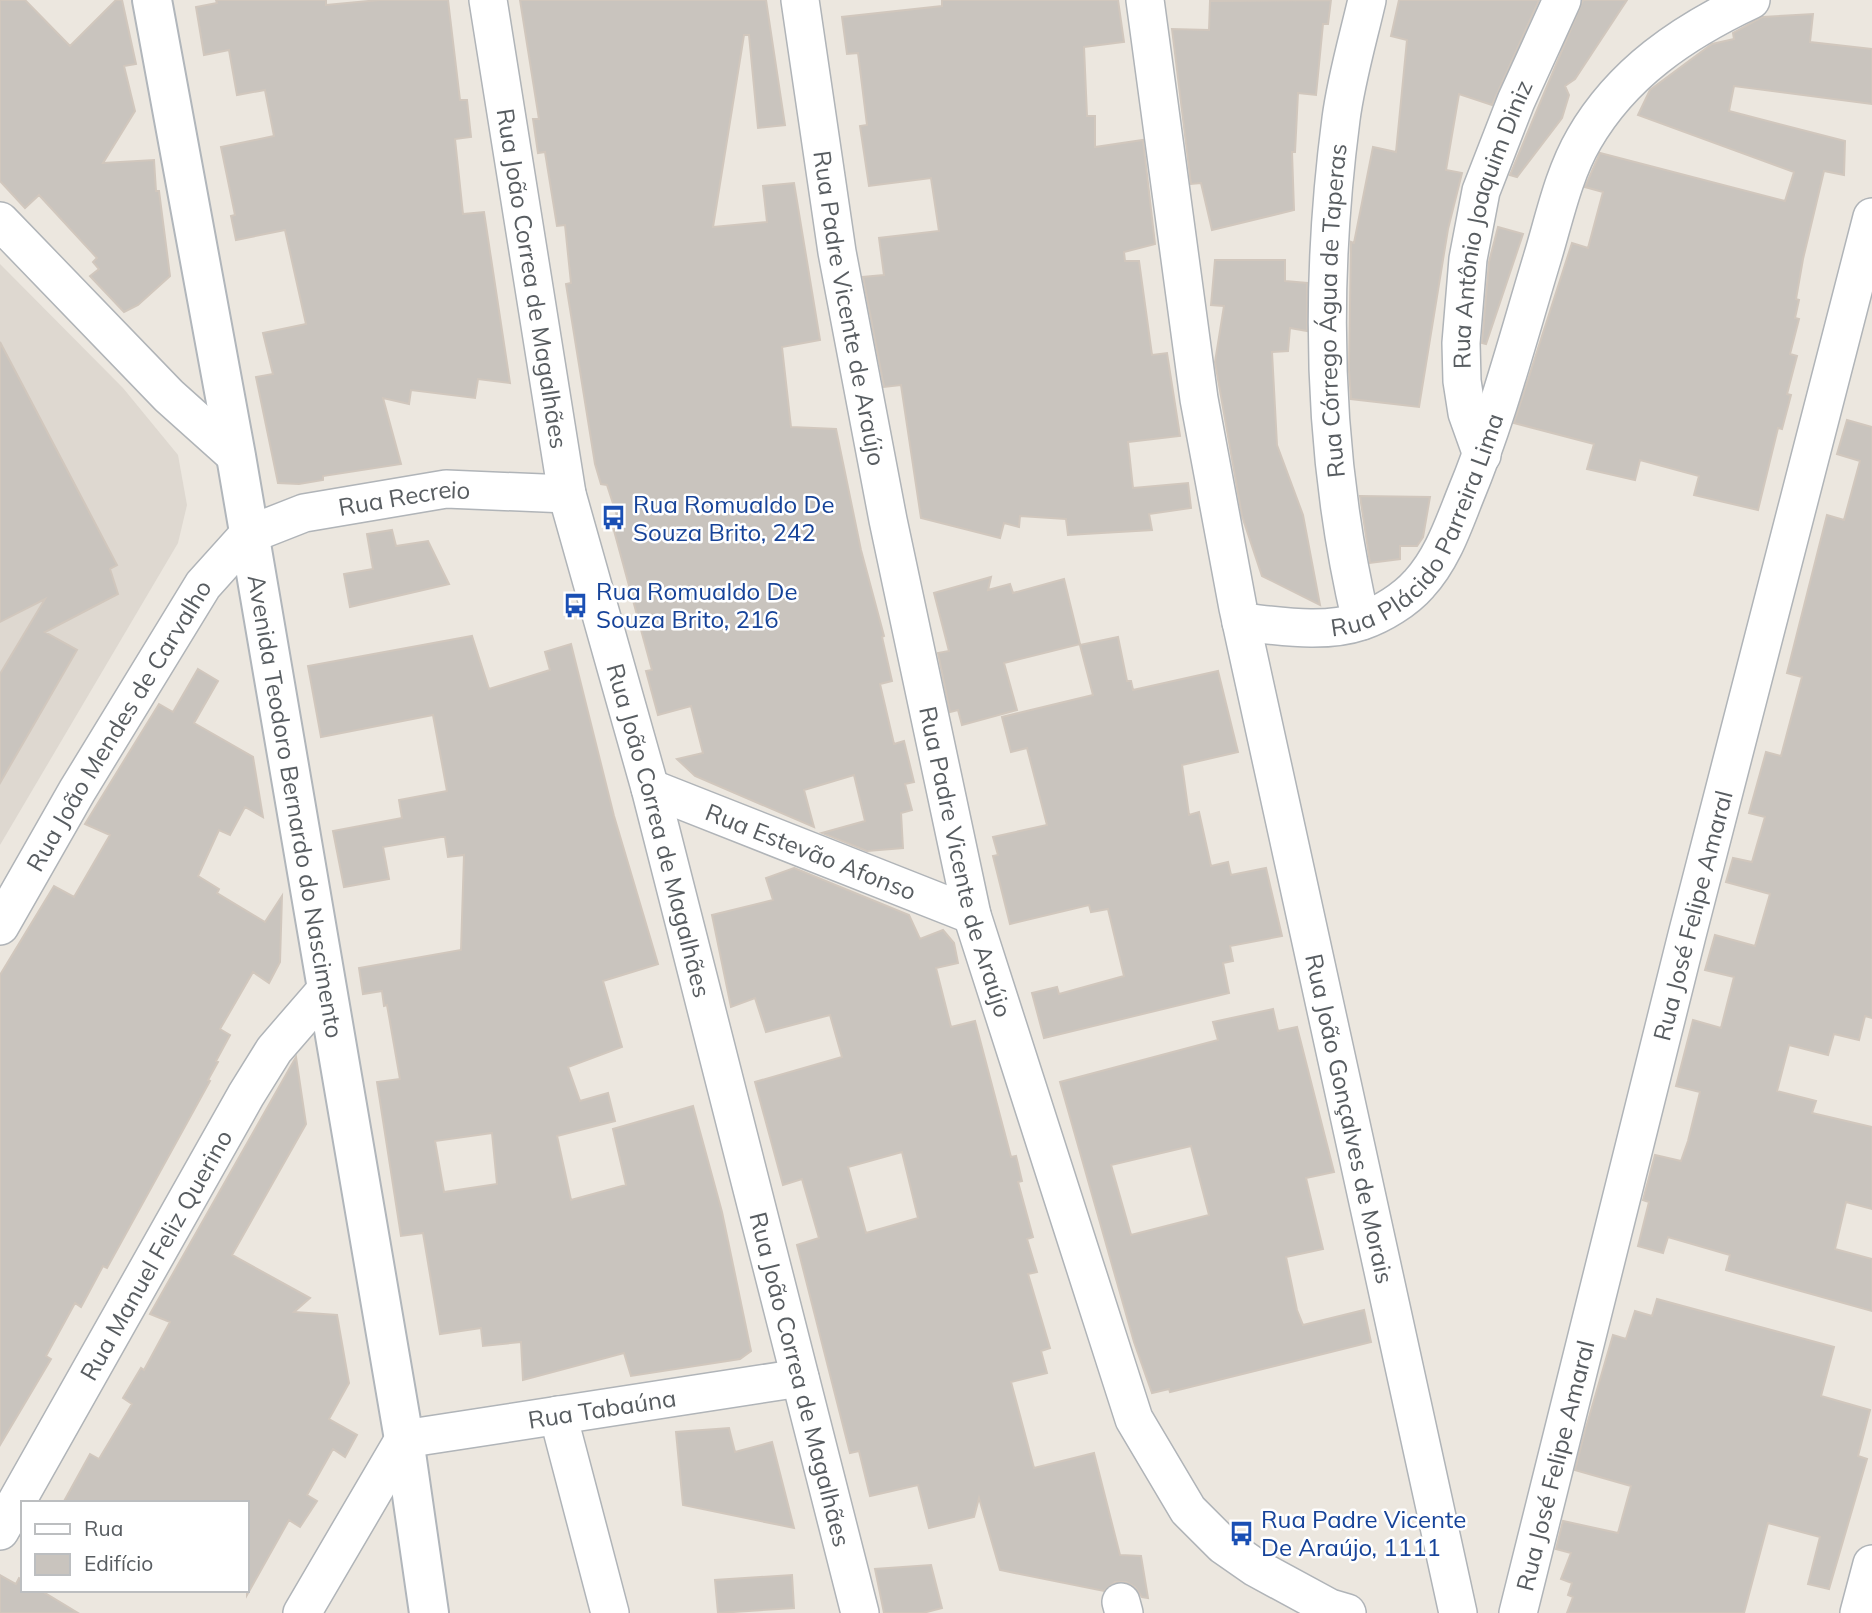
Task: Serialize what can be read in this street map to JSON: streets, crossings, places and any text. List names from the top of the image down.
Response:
{
  "streets": {
    "street": [
      "Rua Antônio Joaquim Diniz",
      "Rua João Correa de Magalhães",
      "Rua Padre Vicente de Araújo",
      "Rua Córrego Água de Taperas",
      "Rua Recreio",
      "Rua Plácido Parreira Lima",
      "Rua João Mendes de Carvalho",
      "Avenida Teodoro Bernardo do Nascimento",
      "Rua Estevão Afonso",
      "Rua José Felipe Amaral",
      "Rua João Gonçalves de Morais",
      "Rua Manuel Feliz Querino",
      "Rua Tabaúna"
    ]
  },
  "crossings": [
    ["Rua Antônio Joaquim Diniz", "Rua Plácido Parreira Lima"],
    ["Rua João Correa de Magalhães", "Rua Recreio"],
    ["Rua João Correa de Magalhães", "Rua Estevão Afonso"],
    ["Rua João Correa de Magalhães", "Rua Tabaúna"],
    ["Rua Padre Vicente de Araújo", "Rua Estevão Afonso"],
    ["Rua Córrego Água de Taperas", "Rua Plácido Parreira Lima"],
    ["Rua Recreio", "Rua João Mendes de Carvalho"],
    ["Rua Recreio", "Avenida Teodoro Bernardo do Nascimento"],
    ["Rua Plácido Parreira Lima", "Rua João Gonçalves de Morais"],
    ["Rua João Mendes de Carvalho", "Avenida Teodoro Bernardo do Nascimento"],
    ["Avenida Teodoro Bernardo do Nascimento", "Rua Manuel Feliz Querino"],
    ["Avenida Teodoro Bernardo do Nascimento", "Rua Tabaúna"]
  ],
  "places": {
    "bus stop": ["Rua Romualdo De Souza Brito, 242", "Rua Romualdo De Souza Brito, 216", "Rua Padre Vicente De Araújo, 1111"]
  },
  "legend": ["Rua", "Edifício"]
}
